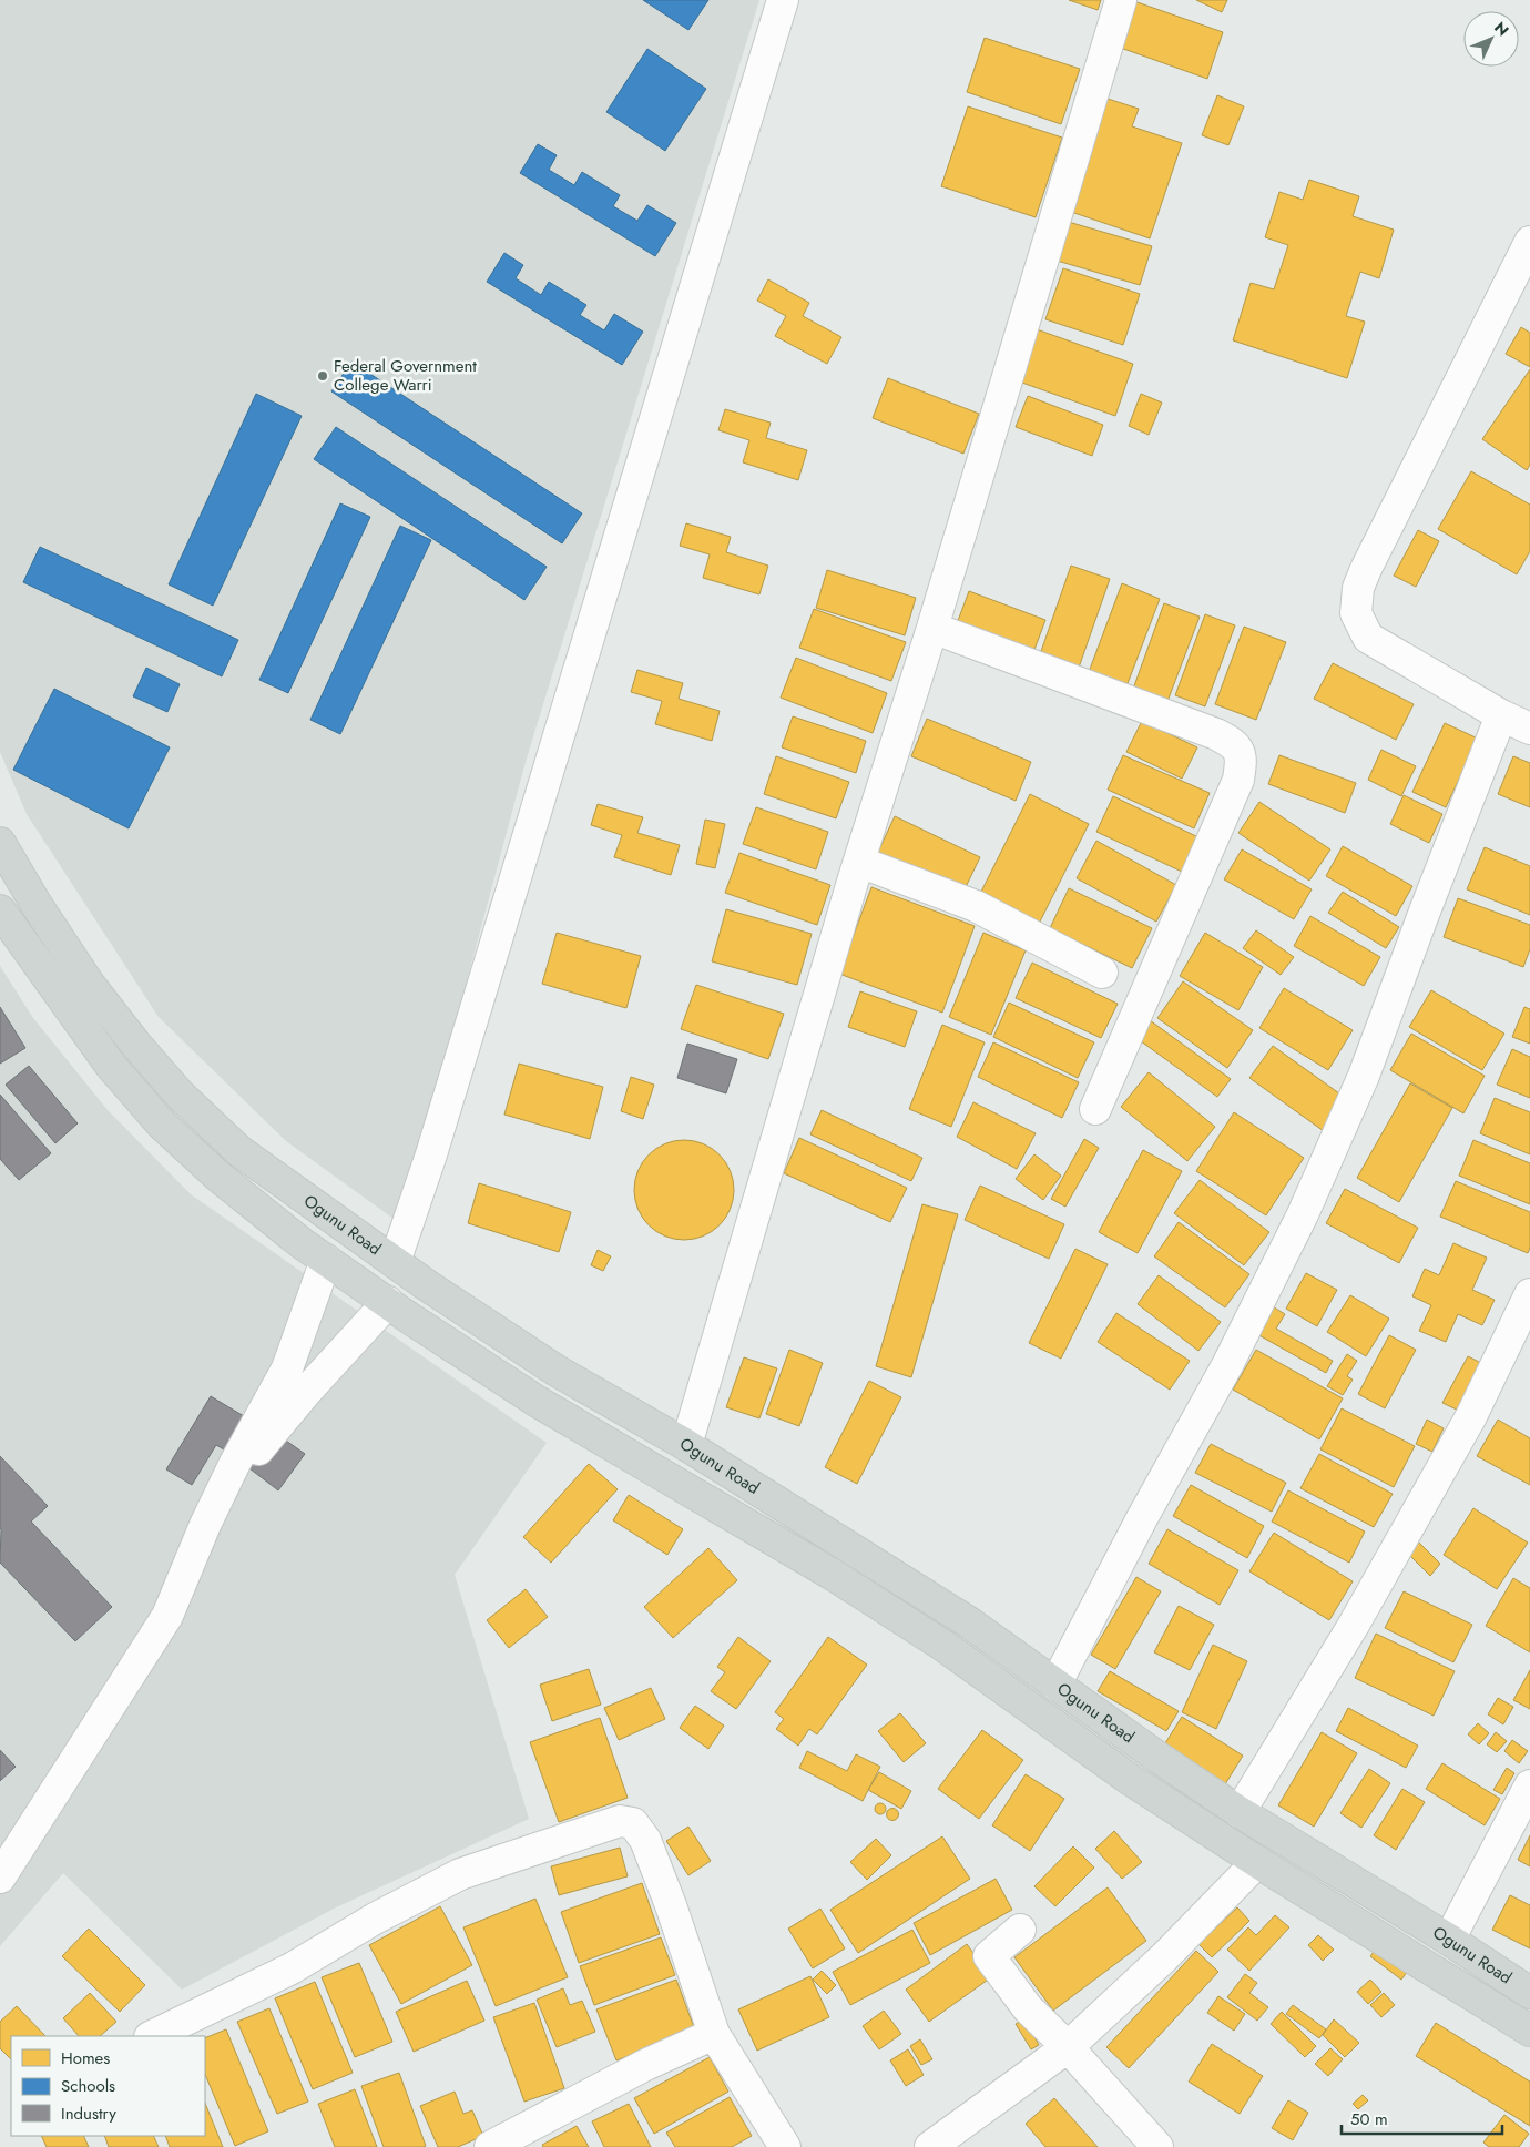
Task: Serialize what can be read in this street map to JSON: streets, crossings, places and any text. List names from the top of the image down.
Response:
{
  "streets": {
    "main road": ["Ogunu Road"]
  },
  "places": ["Federal Government College Warri"],
  "legend": ["Homes", "Schools", "Industry"],
  "scale_bar": "50 m",
  "north": "top right"
}
